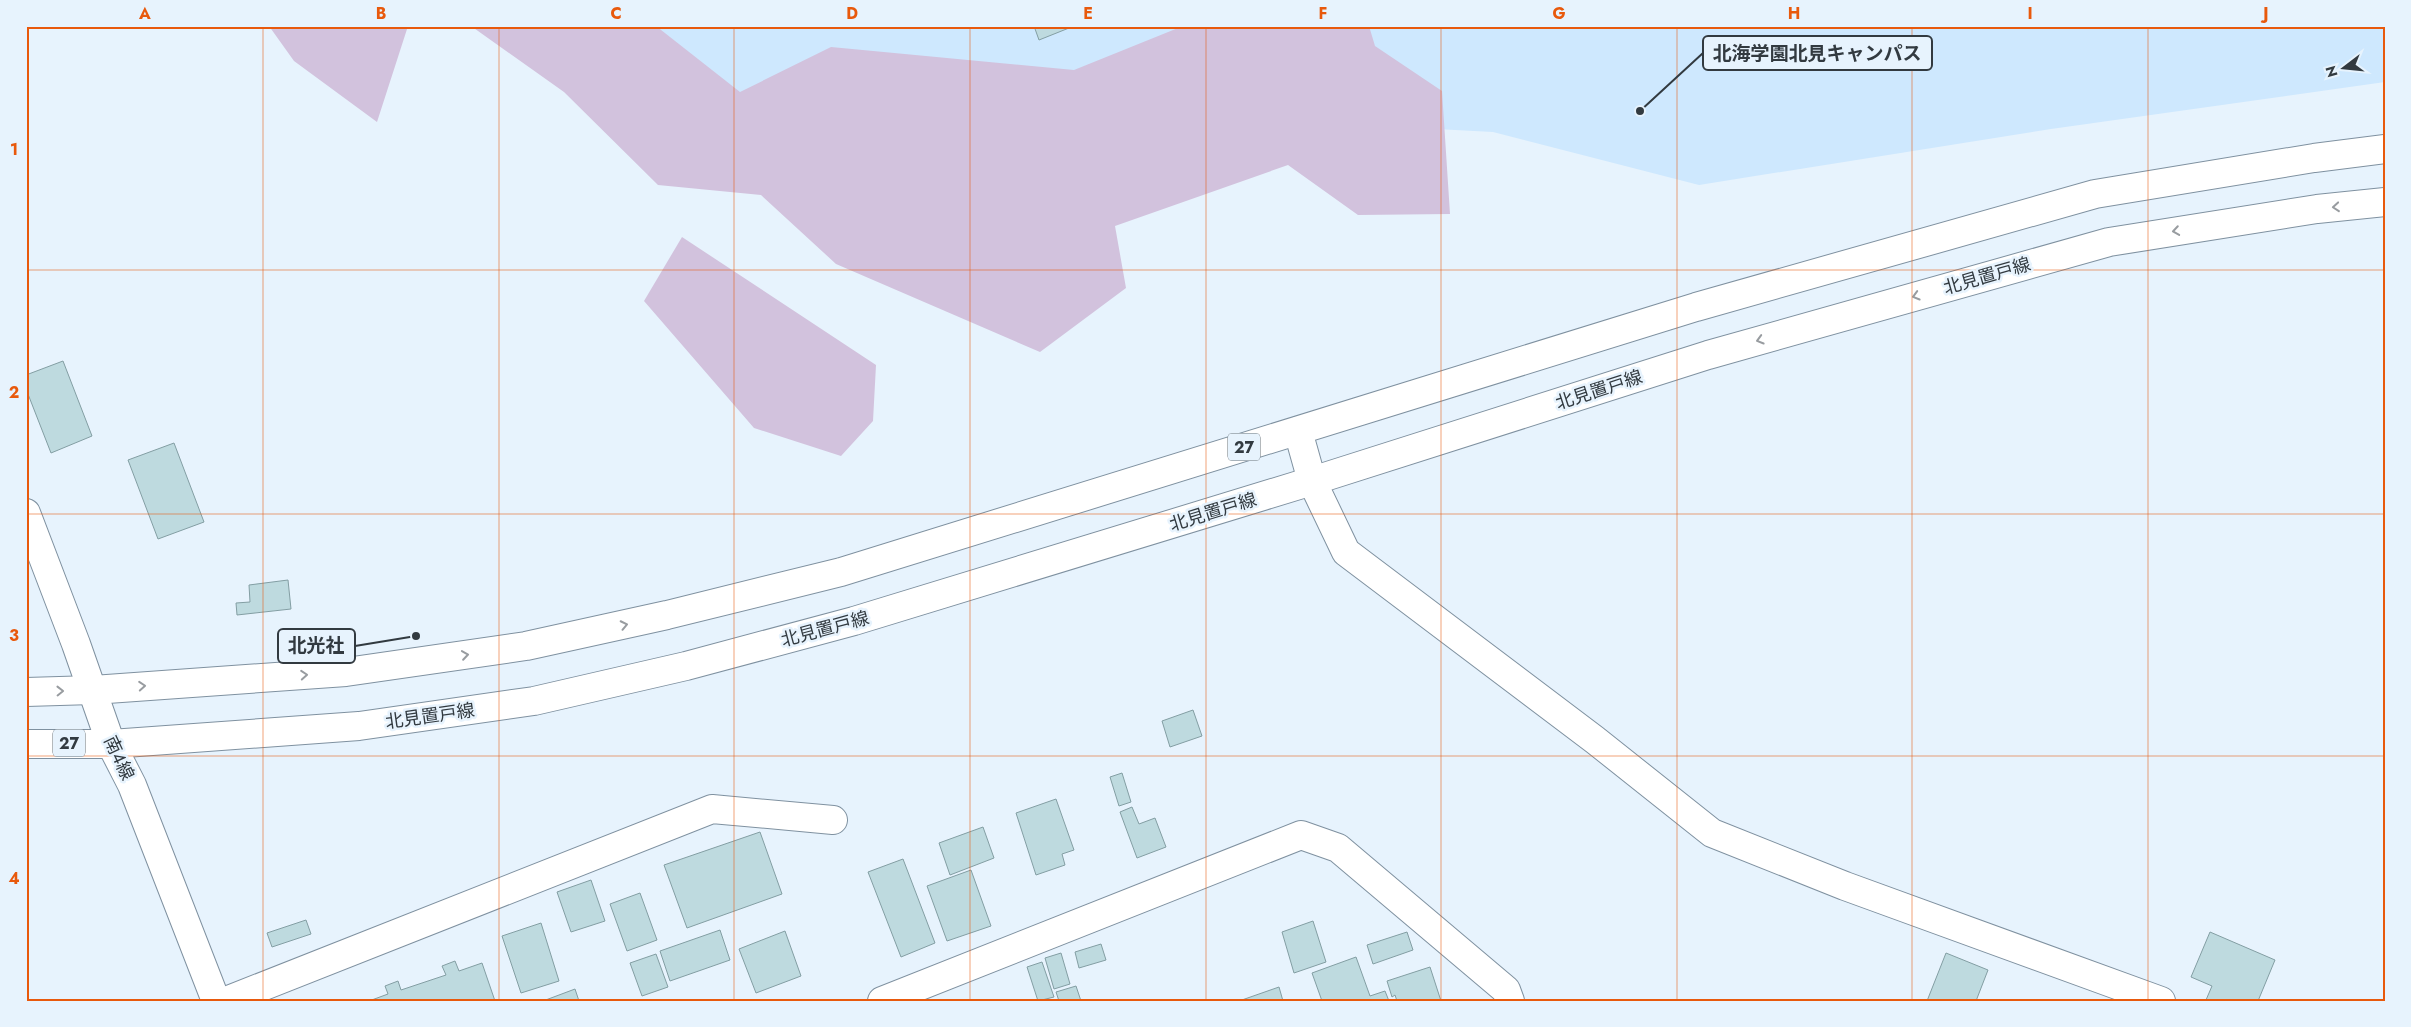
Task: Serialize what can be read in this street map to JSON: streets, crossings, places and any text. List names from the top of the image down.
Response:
{
  "streets": {
    "main road": ["北見置戸線", "27", "南4線"]
  },
  "crossings": [
    ["北見置戸線", "南4線"],
    ["27", "南4線"]
  ],
  "places": ["北海学園北見キャンパス", "北光社"],
  "north": "left",
  "grid": {
    "columns": [
      "A",
      "B",
      "C",
      "D",
      "E",
      "F",
      "G",
      "H",
      "I",
      "J"
    ],
    "rows": [
      "1",
      "2",
      "3",
      "4"
    ]
  }
}
